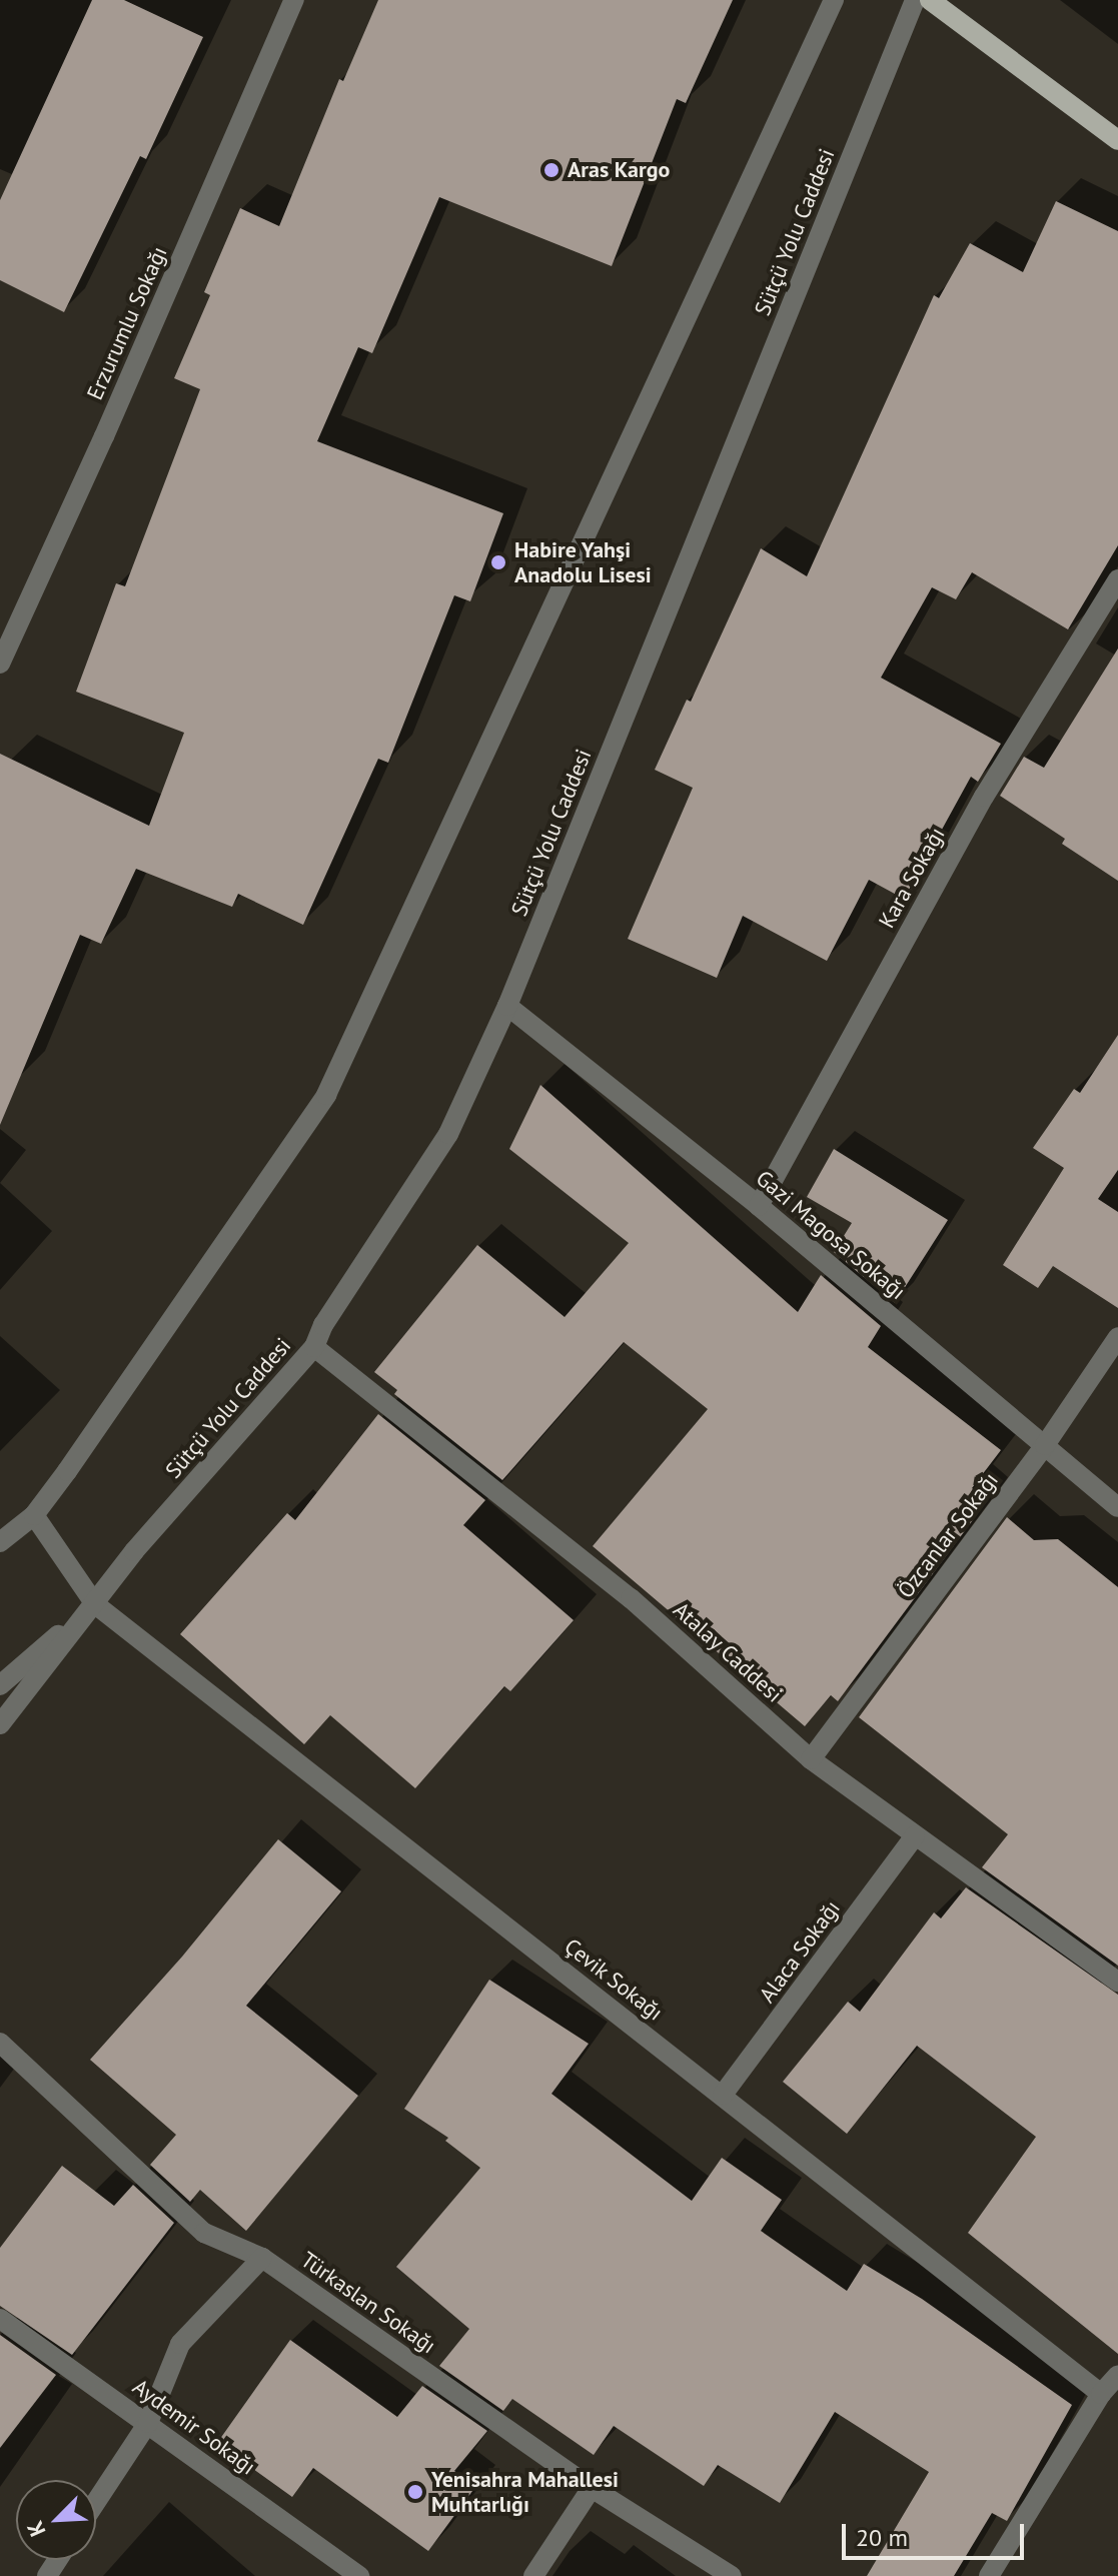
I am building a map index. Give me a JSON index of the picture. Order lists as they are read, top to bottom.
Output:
{
  "streets": {
    "street": [
      "Sütçü Yolu Caddesi",
      "Erzurumlu Sokağı",
      "Kara Sokağı",
      "Gazi Magosa Sokağı",
      "Özcanlar Sokağı",
      "Atalay Caddesi",
      "Alaca Sokağı",
      "Çevik Sokağı",
      "Türkaslan Sokağı",
      "Aydemir Sokağı"
    ]
  },
  "crossings": [
    ["Sütçü Yolu Caddesi", "Gazi Magosa Sokağı"],
    ["Sütçü Yolu Caddesi", "Atalay Caddesi"],
    ["Sütçü Yolu Caddesi", "Çevik Sokağı"],
    ["Kara Sokağı", "Gazi Magosa Sokağı"],
    ["Gazi Magosa Sokağı", "Özcanlar Sokağı"],
    ["Özcanlar Sokağı", "Atalay Caddesi"],
    ["Atalay Caddesi", "Alaca Sokağı"],
    ["Alaca Sokağı", "Çevik Sokağı"]
  ],
  "places": ["Aras Kargo", "Habire Yahşi Anadolu Lisesi", "Yenisahra Mahallesi Muhtarlığı"],
  "scale_bar": "20 m",
  "north": "bottom left"
}
